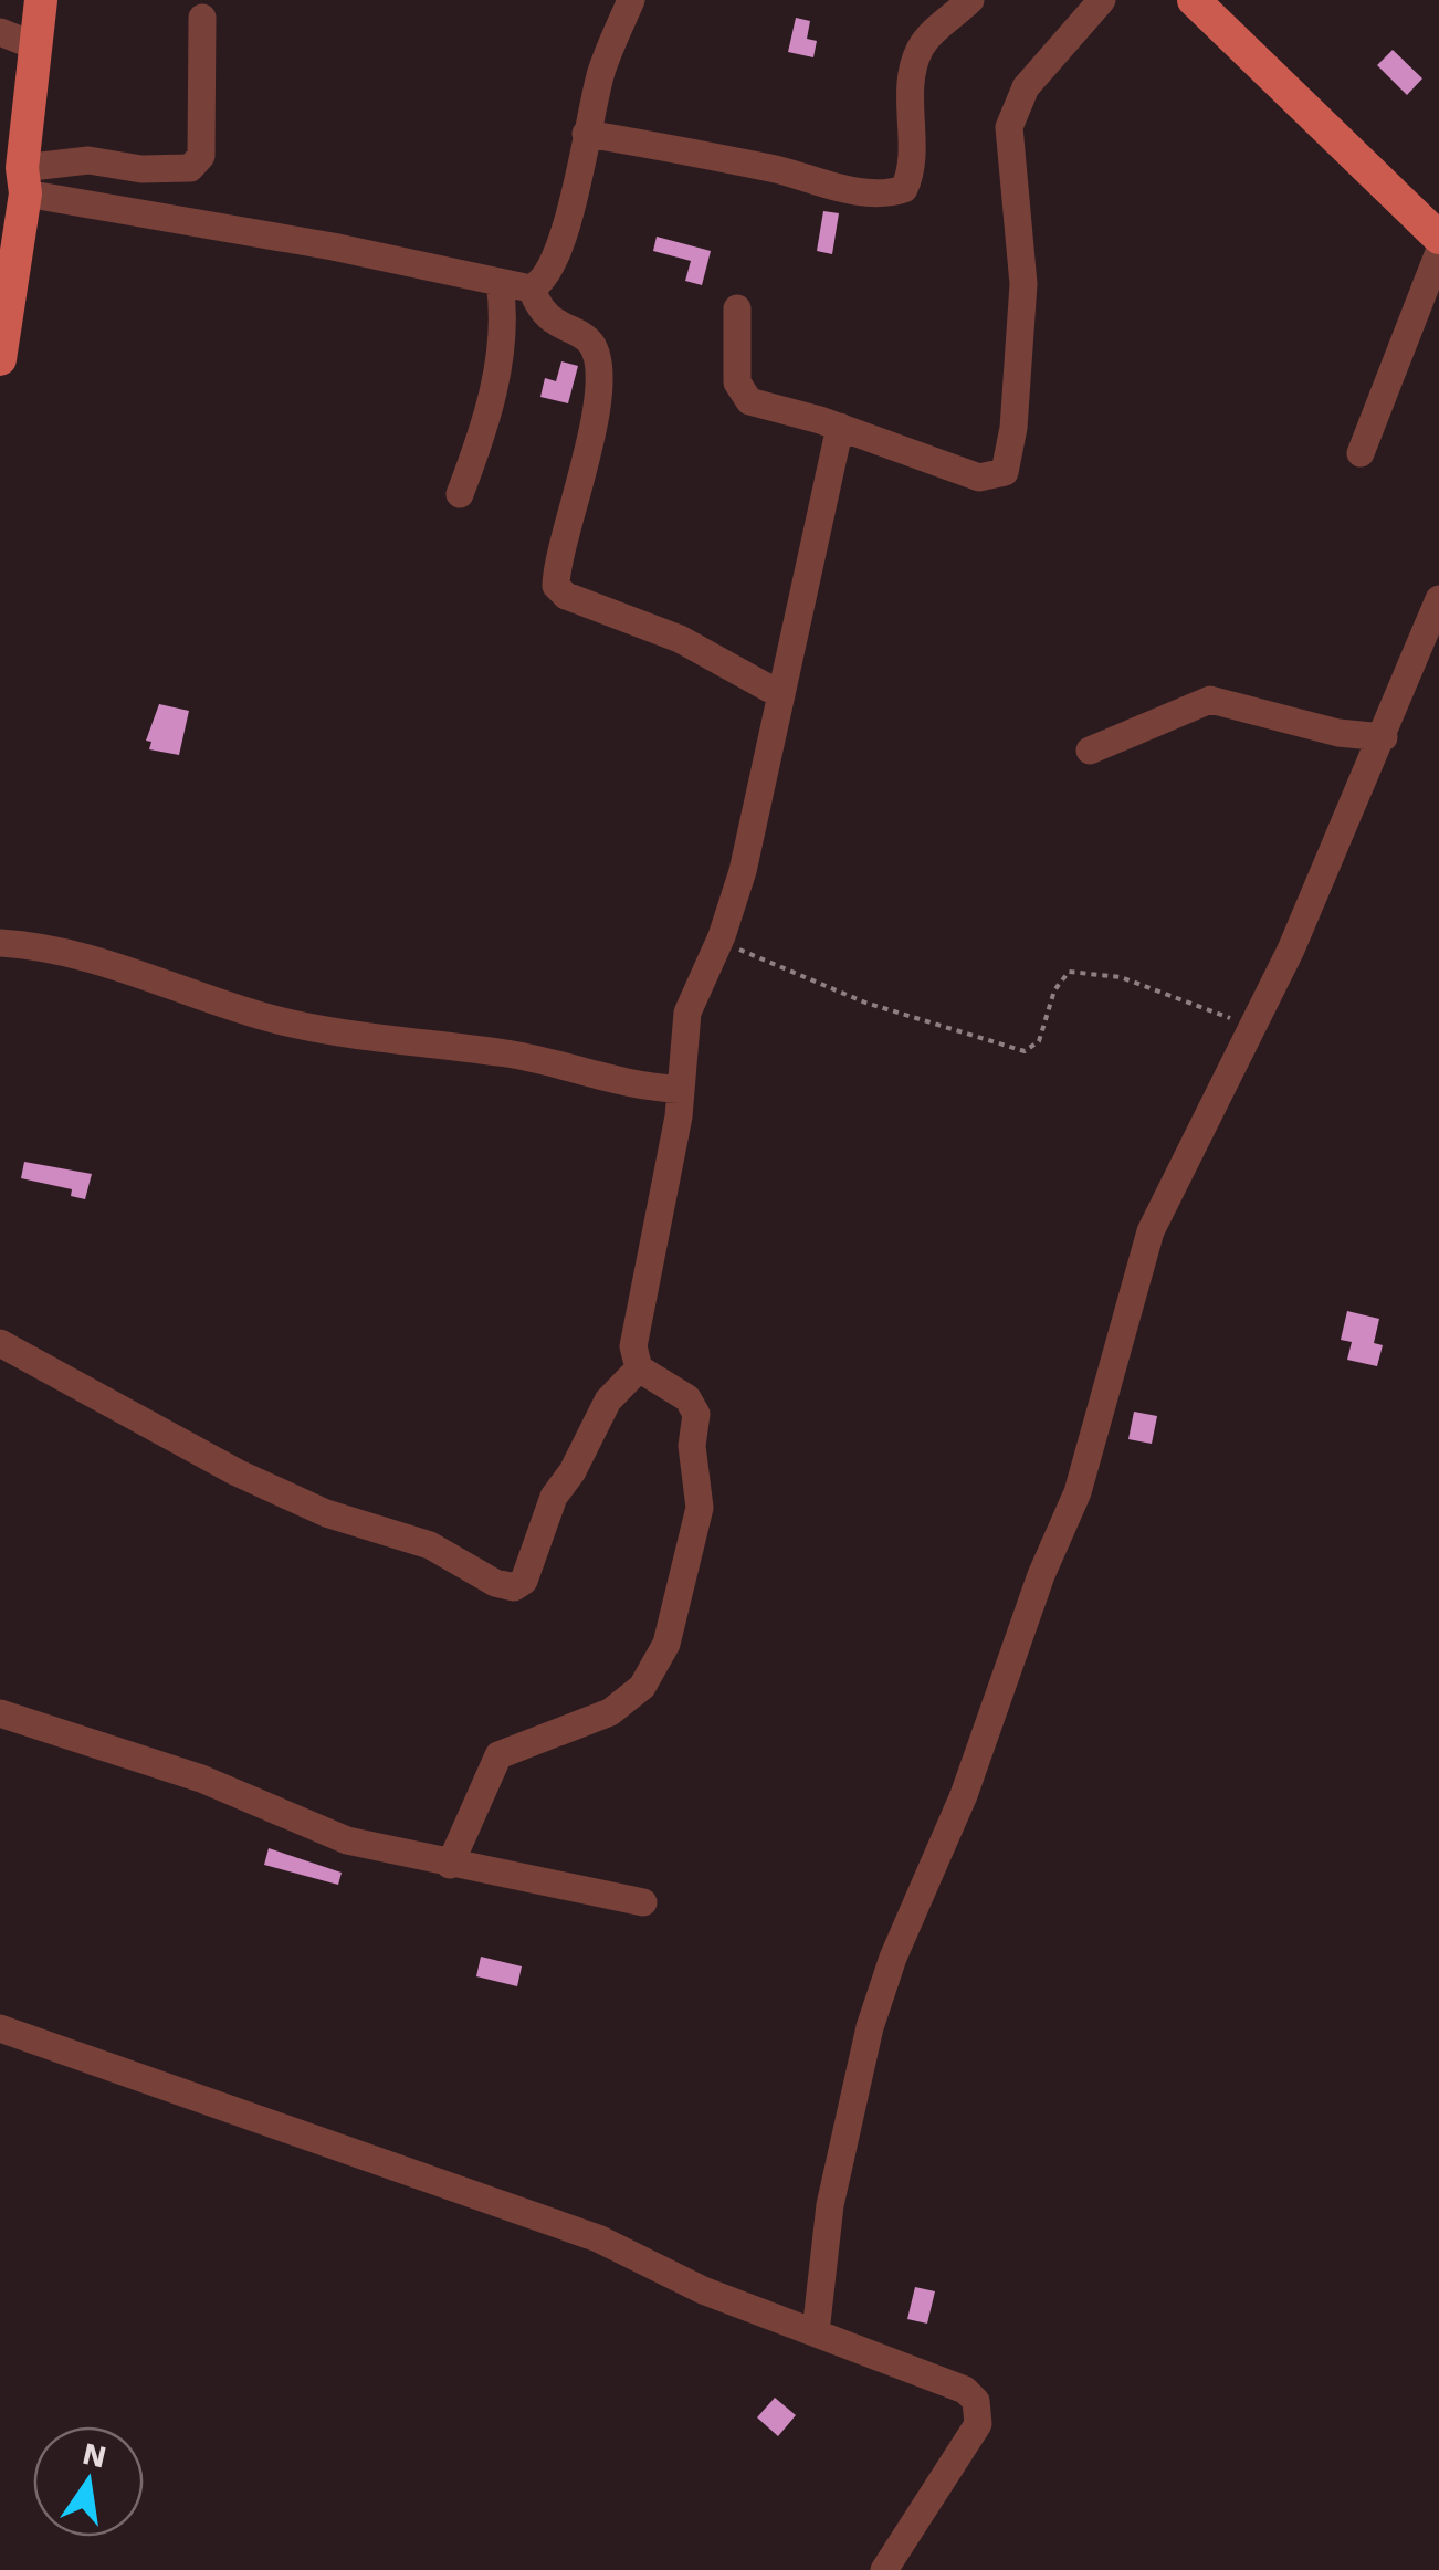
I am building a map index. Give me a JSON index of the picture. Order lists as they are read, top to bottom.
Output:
{
  "north": "top"
}
